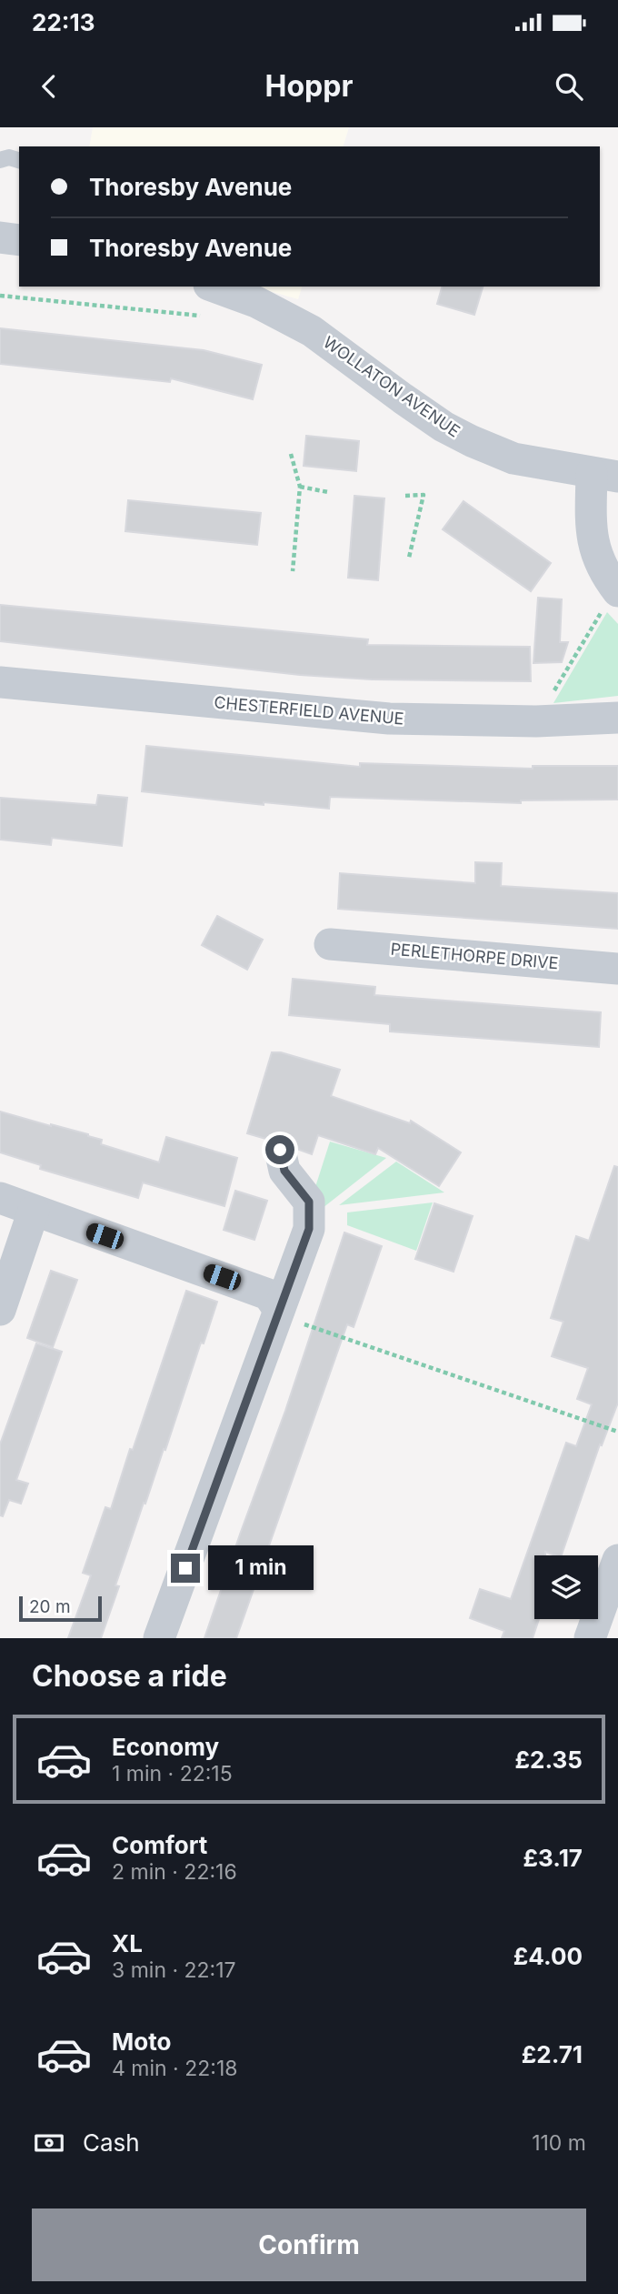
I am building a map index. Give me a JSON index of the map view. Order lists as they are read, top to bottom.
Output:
{
  "streets": {
    "street": ["WOLLATON AVENUE", "CHESTERFIELD AVENUE", "PERLETHORPE DRIVE"]
  },
  "scale_bar": "20 m",
  "page": {
    "status": "22:13",
    "header": "Hoppr",
    "banner": ["Thoresby Avenue", "Thoresby Avenue"],
    "bubble": "1 min",
    "scale": "20 m",
    "heading": "Choose a ride",
    "list": [
      {
        "name": "Economy",
        "note": "1 min · 22:15",
        "value": "£2.35"
      },
      {
        "name": "Comfort",
        "note": "2 min · 22:16",
        "value": "£3.17"
      },
      {
        "name": "XL",
        "note": "3 min · 22:17",
        "value": "£4.00"
      },
      {
        "name": "Moto",
        "note": "4 min · 22:18",
        "value": "£2.71"
      }
    ],
    "pay": ["Cash", "110 m"],
    "buttons": "Confirm"
  }
}
